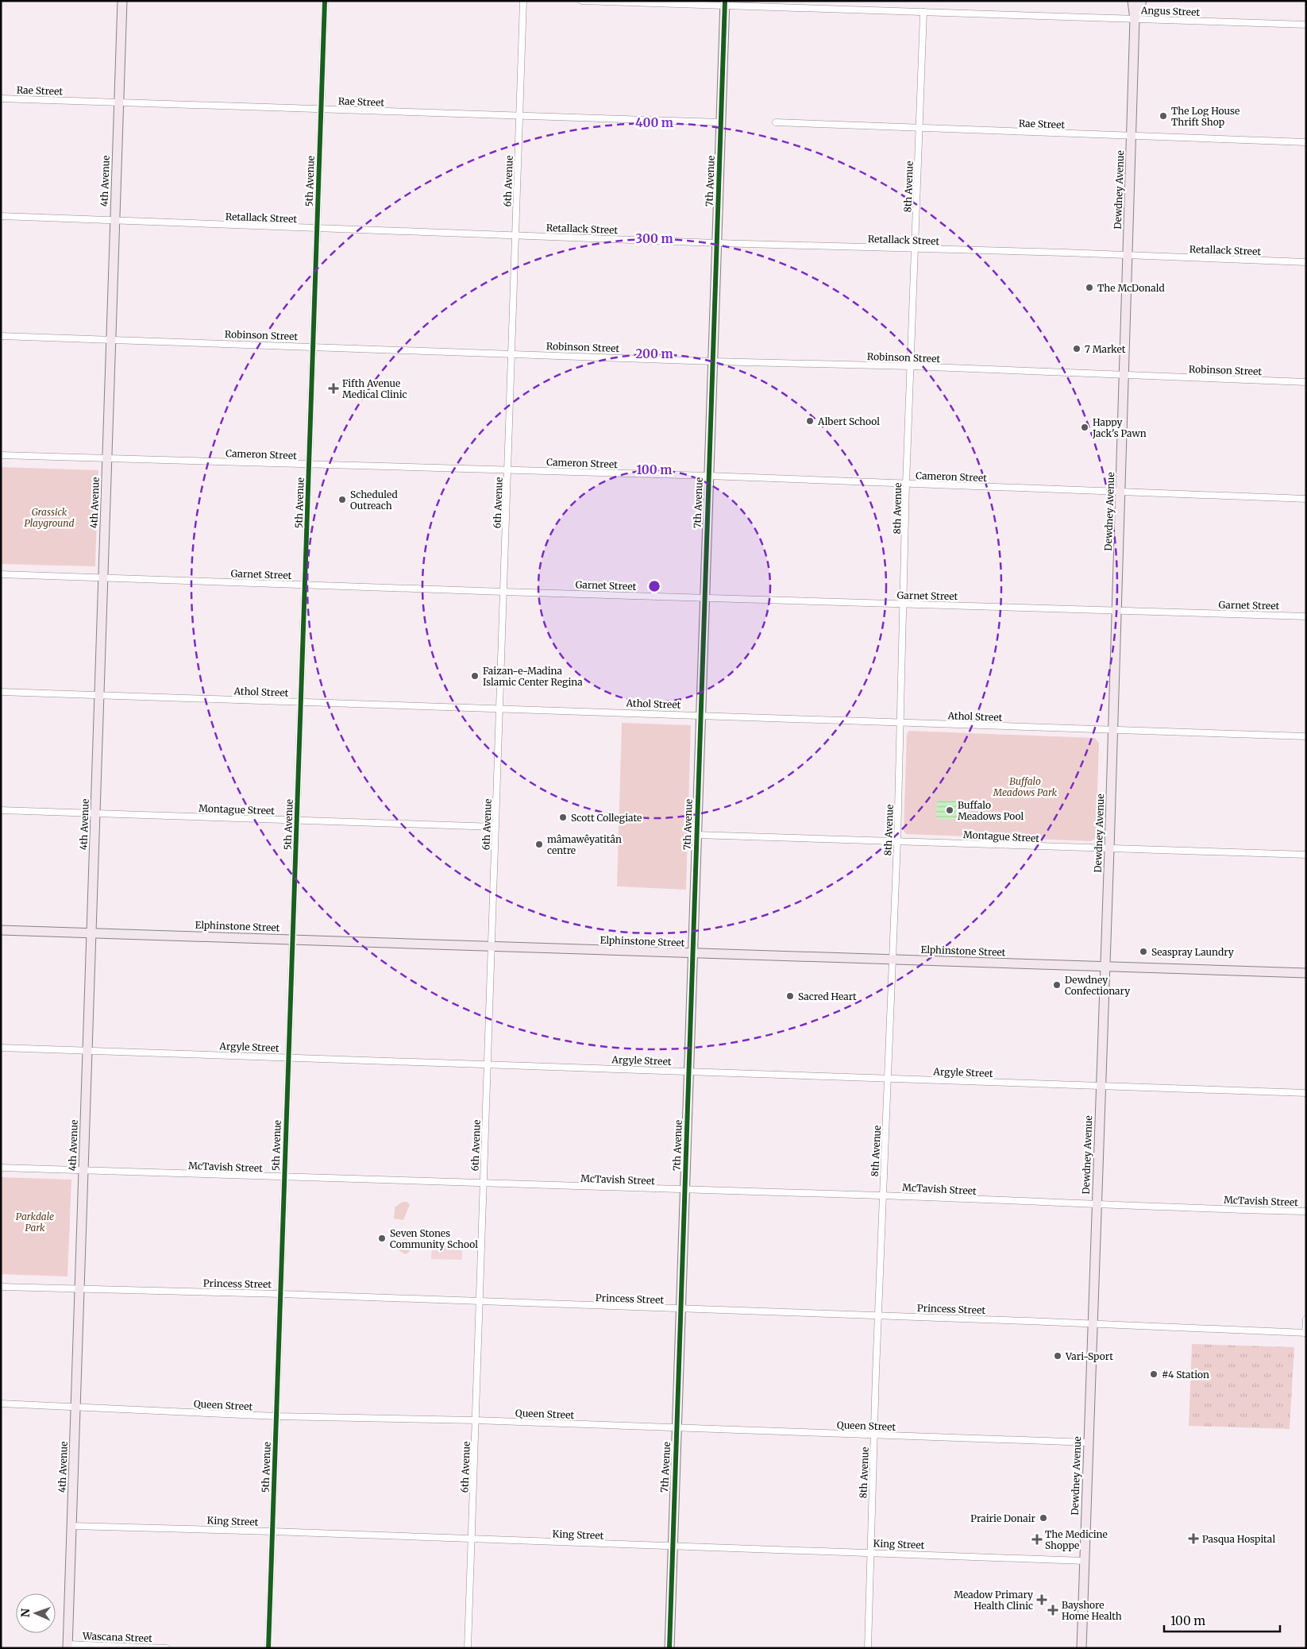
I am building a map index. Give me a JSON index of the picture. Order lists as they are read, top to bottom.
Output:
{
  "streets": {
    "street": [
      "Angus Street",
      "Rae Street",
      "4th Avenue",
      "5th Avenue",
      "6th Avenue",
      "7th Avenue",
      "8th Avenue",
      "Dewdney Avenue",
      "Retallack Street",
      "Robinson Street",
      "Cameron Street",
      "Garnet Street",
      "Athol Street",
      "Montague Street",
      "Elphinstone Street",
      "Argyle Street",
      "McTavish Street",
      "Princess Street",
      "Queen Street",
      "King Street",
      "Wascana Street"
    ]
  },
  "crossings": [
    ["Angus Street", "7th Avenue"],
    ["Angus Street", "8th Avenue"],
    ["Angus Street", "Dewdney Avenue"],
    ["Rae Street", "4th Avenue"],
    ["Rae Street", "5th Avenue"],
    ["Rae Street", "6th Avenue"],
    ["Rae Street", "7th Avenue"],
    ["Rae Street", "8th Avenue"],
    ["Rae Street", "Dewdney Avenue"],
    ["4th Avenue", "Retallack Street"],
    ["4th Avenue", "Robinson Street"],
    ["4th Avenue", "Cameron Street"],
    ["4th Avenue", "Garnet Street"],
    ["4th Avenue", "Athol Street"],
    ["4th Avenue", "Montague Street"],
    ["4th Avenue", "Elphinstone Street"],
    ["4th Avenue", "Argyle Street"],
    ["4th Avenue", "McTavish Street"],
    ["4th Avenue", "Princess Street"],
    ["4th Avenue", "Queen Street"],
    ["4th Avenue", "King Street"],
    ["4th Avenue", "Wascana Street"],
    ["5th Avenue", "Retallack Street"],
    ["5th Avenue", "Robinson Street"],
    ["5th Avenue", "Cameron Street"],
    ["5th Avenue", "Garnet Street"],
    ["5th Avenue", "Athol Street"],
    ["5th Avenue", "Montague Street"],
    ["5th Avenue", "Elphinstone Street"],
    ["5th Avenue", "Argyle Street"],
    ["5th Avenue", "McTavish Street"],
    ["5th Avenue", "Princess Street"],
    ["5th Avenue", "Queen Street"],
    ["5th Avenue", "King Street"],
    ["6th Avenue", "Retallack Street"],
    ["6th Avenue", "Robinson Street"],
    ["6th Avenue", "Cameron Street"],
    ["6th Avenue", "Garnet Street"],
    ["6th Avenue", "Athol Street"],
    ["6th Avenue", "Montague Street"],
    ["6th Avenue", "Elphinstone Street"],
    ["6th Avenue", "Argyle Street"],
    ["6th Avenue", "McTavish Street"],
    ["6th Avenue", "Princess Street"],
    ["6th Avenue", "Queen Street"],
    ["6th Avenue", "King Street"],
    ["7th Avenue", "Retallack Street"],
    ["7th Avenue", "Robinson Street"],
    ["7th Avenue", "Cameron Street"],
    ["7th Avenue", "Garnet Street"],
    ["7th Avenue", "Athol Street"],
    ["7th Avenue", "Montague Street"],
    ["7th Avenue", "Elphinstone Street"],
    ["7th Avenue", "Argyle Street"],
    ["7th Avenue", "McTavish Street"],
    ["7th Avenue", "Princess Street"],
    ["7th Avenue", "Queen Street"],
    ["7th Avenue", "King Street"],
    ["8th Avenue", "Retallack Street"],
    ["8th Avenue", "Robinson Street"],
    ["8th Avenue", "Cameron Street"],
    ["8th Avenue", "Garnet Street"],
    ["8th Avenue", "Athol Street"],
    ["8th Avenue", "Montague Street"],
    ["8th Avenue", "Elphinstone Street"],
    ["8th Avenue", "Argyle Street"],
    ["8th Avenue", "McTavish Street"],
    ["8th Avenue", "Princess Street"],
    ["8th Avenue", "Queen Street"],
    ["8th Avenue", "King Street"],
    ["Dewdney Avenue", "Retallack Street"],
    ["Dewdney Avenue", "Robinson Street"],
    ["Dewdney Avenue", "Cameron Street"],
    ["Dewdney Avenue", "Garnet Street"],
    ["Dewdney Avenue", "Athol Street"],
    ["Dewdney Avenue", "Montague Street"],
    ["Dewdney Avenue", "Elphinstone Street"],
    ["Dewdney Avenue", "Argyle Street"],
    ["Dewdney Avenue", "McTavish Street"],
    ["Dewdney Avenue", "Princess Street"],
    ["Dewdney Avenue", "Queen Street"],
    ["Dewdney Avenue", "King Street"]
  ],
  "parks": ["Grassick Playground", "Buffalo Meadows Park", "Parkdale Park"],
  "places": {
    "other": [
      "The Log House Thrift Shop",
      "The McDonald",
      "7 Market",
      "Albert School",
      "Happy Jack's Pawn",
      "Scheduled Outreach",
      "Faizan-e-Madina Islamic Center Regina",
      "Buffalo Meadows Pool",
      "Scott Collegiate",
      "mâmawêyatitân centre",
      "Seaspray Laundry",
      "Dewdney Confectionary",
      "Sacred Heart",
      "Seven Stones Community School",
      "Vari-Sport",
      "#4 Station",
      "Prairie Donair"
    ],
    "health": [
      "Fifth Avenue Medical Clinic",
      "Pasqua Hospital",
      "The Medicine Shoppe",
      "Meadow Primary Health Clinic",
      "Bayshore Home Health"
    ]
  },
  "scale_bar": "100 m",
  "north": "left",
  "rings": [
    "400 m",
    "300 m",
    "200 m",
    "100 m"
  ]
}
